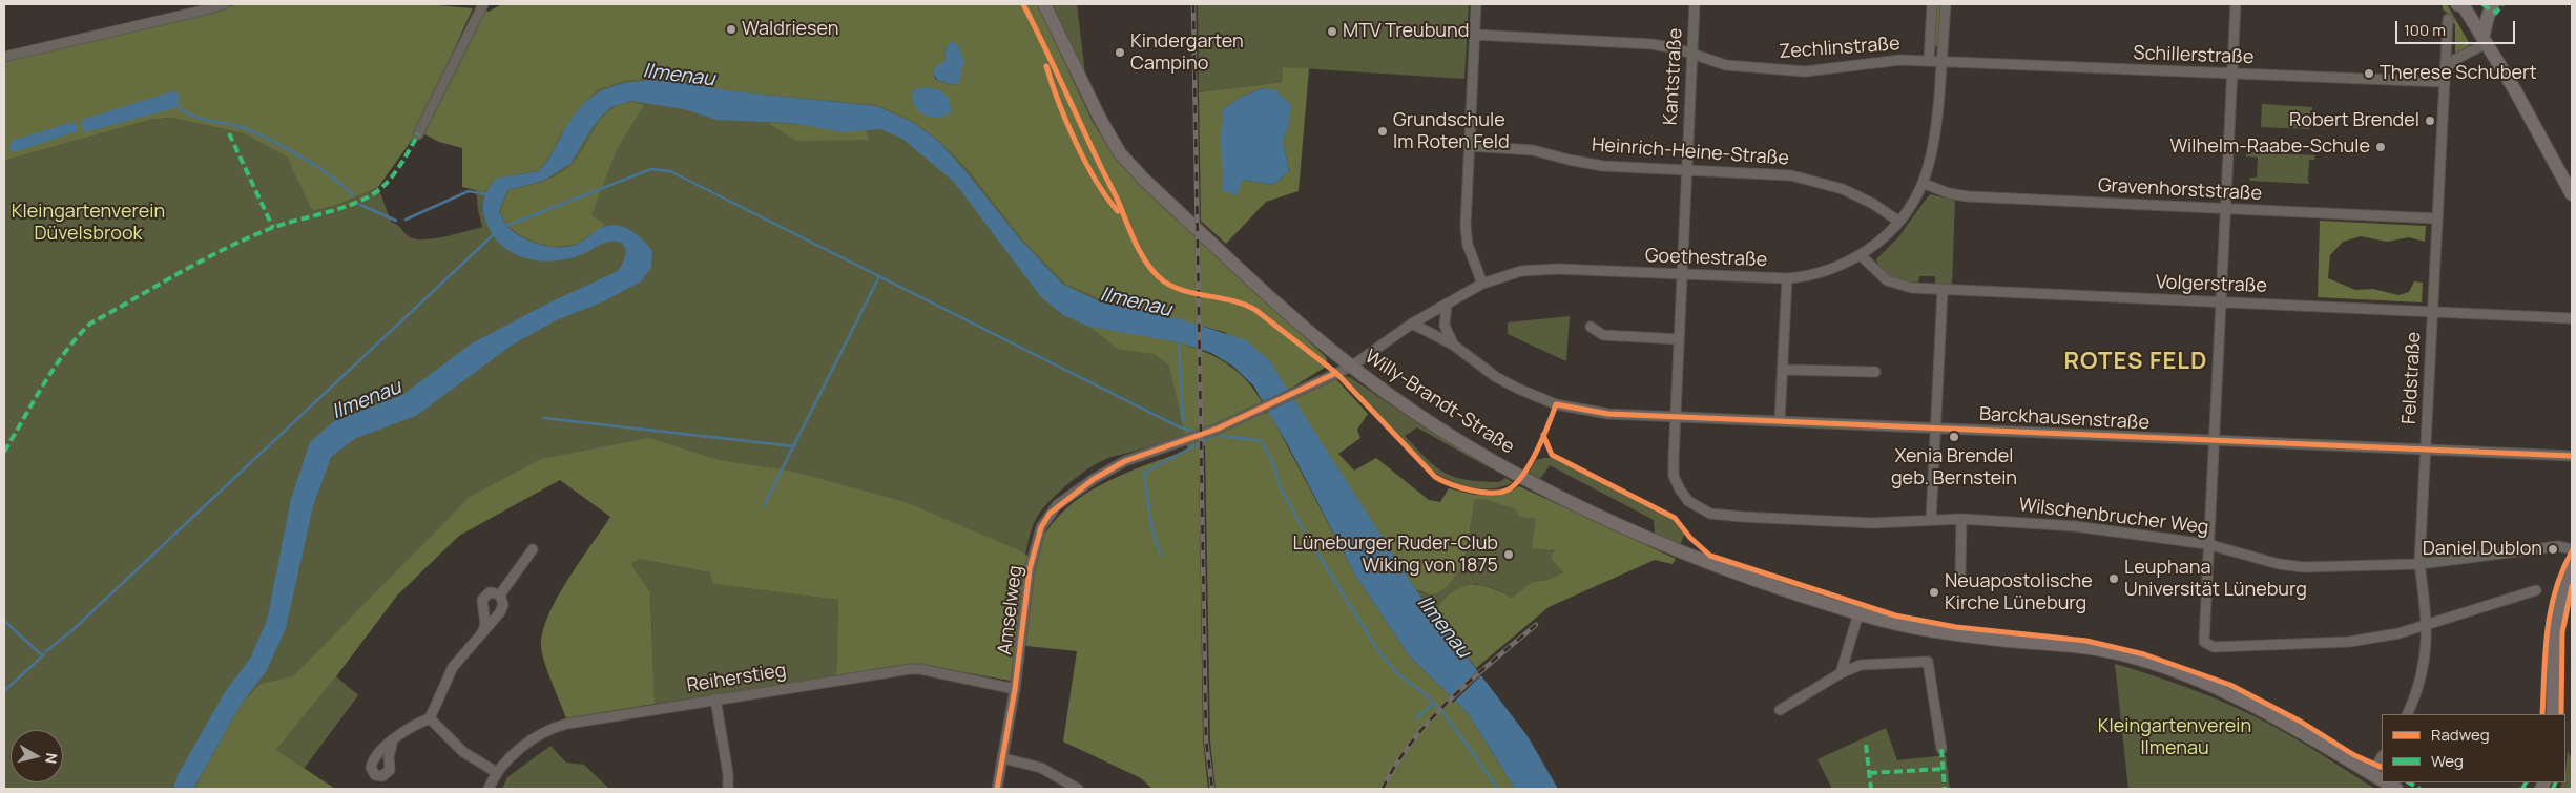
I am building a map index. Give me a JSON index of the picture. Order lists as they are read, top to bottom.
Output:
{
  "streets": {
    "main road": ["Willy-Brandt-Straße"],
    "street": [
      "Zechlinstraße",
      "Schillerstraße",
      "Kantstraße",
      "Heinrich-Heine-Straße",
      "Gravenhorststraße",
      "Goethestraße",
      "Volgerstraße",
      "Feldstraße",
      "Barckhausenstraße",
      "Wilschenbrucher Weg",
      "Amselweg",
      "Reiherstieg"
    ]
  },
  "crossings": [
    ["Zechlinstraße", "Kantstraße"],
    ["Schillerstraße", "Goethestraße"],
    ["Schillerstraße", "Feldstraße"],
    ["Kantstraße", "Heinrich-Heine-Straße"],
    ["Kantstraße", "Goethestraße"],
    ["Kantstraße", "Barckhausenstraße"],
    ["Kantstraße", "Wilschenbrucher Weg"],
    ["Heinrich-Heine-Straße", "Goethestraße"],
    ["Gravenhorststraße", "Goethestraße"],
    ["Gravenhorststraße", "Feldstraße"],
    ["Goethestraße", "Volgerstraße"],
    ["Goethestraße", "Willy-Brandt-Straße"],
    ["Goethestraße", "Barckhausenstraße"],
    ["Goethestraße", "Amselweg"],
    ["Volgerstraße", "Feldstraße"],
    ["Feldstraße", "Barckhausenstraße"],
    ["Feldstraße", "Wilschenbrucher Weg"],
    ["Willy-Brandt-Straße", "Amselweg"],
    ["Barckhausenstraße", "Wilschenbrucher Weg"],
    ["Amselweg", "Reiherstieg"]
  ],
  "districts": ["ROTES FELD"],
  "water": ["Ilmenau"],
  "parks": ["Kleingartenverein Düvelsbrook", "Kleingartenverein Ilmenau"],
  "places": [
    "Waldriesen",
    "MTV Treubund",
    "Kindergarten Campino",
    "Therese Schubert",
    "Robert Brendel",
    "Grundschule Im Roten Feld",
    "Wilhelm-Raabe-Schule",
    "Xenia Brendel geb. Bernstein",
    "Daniel Dublon",
    "Lüneburger Ruder-Club Wiking von 1875",
    "Leuphana Universität Lüneburg",
    "Neuapostolische Kirche Lüneburg"
  ],
  "legend": ["Radweg", "Weg"],
  "scale_bar": "100 m",
  "north": "right"
}
